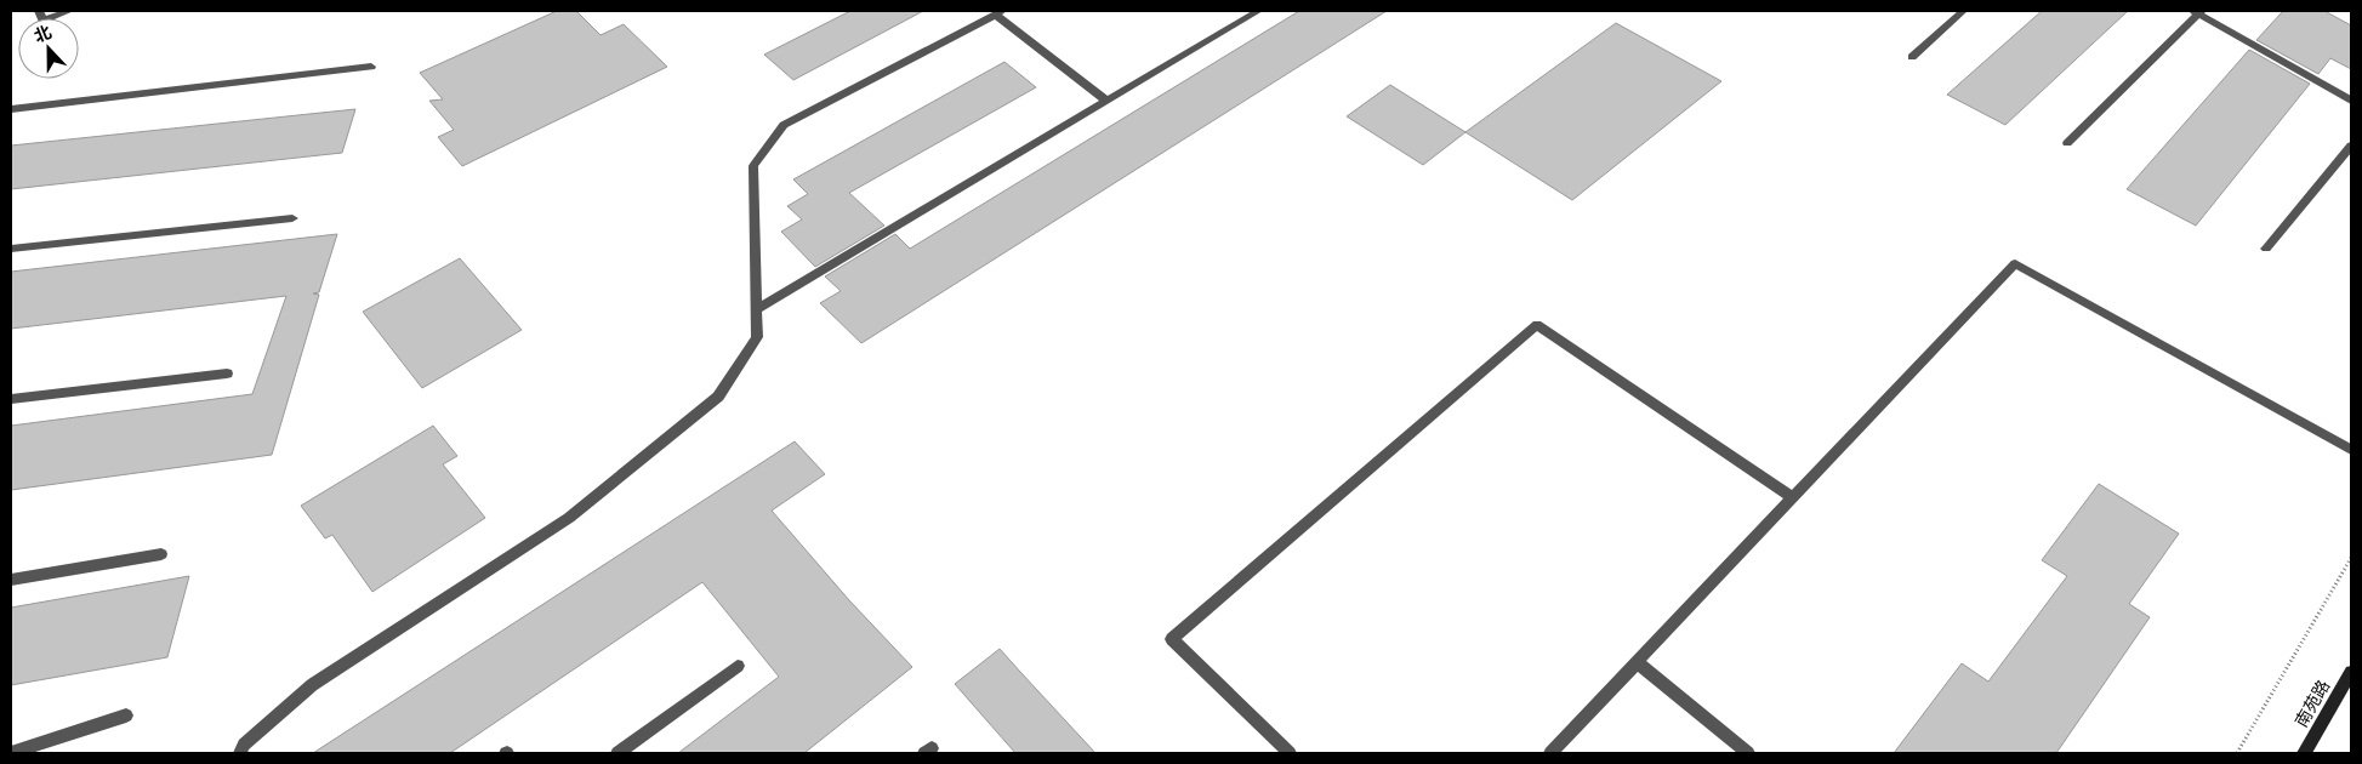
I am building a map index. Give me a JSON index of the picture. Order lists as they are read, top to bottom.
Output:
{
  "streets": {
    "street": ["南苑路"]
  },
  "north": "top"
}
